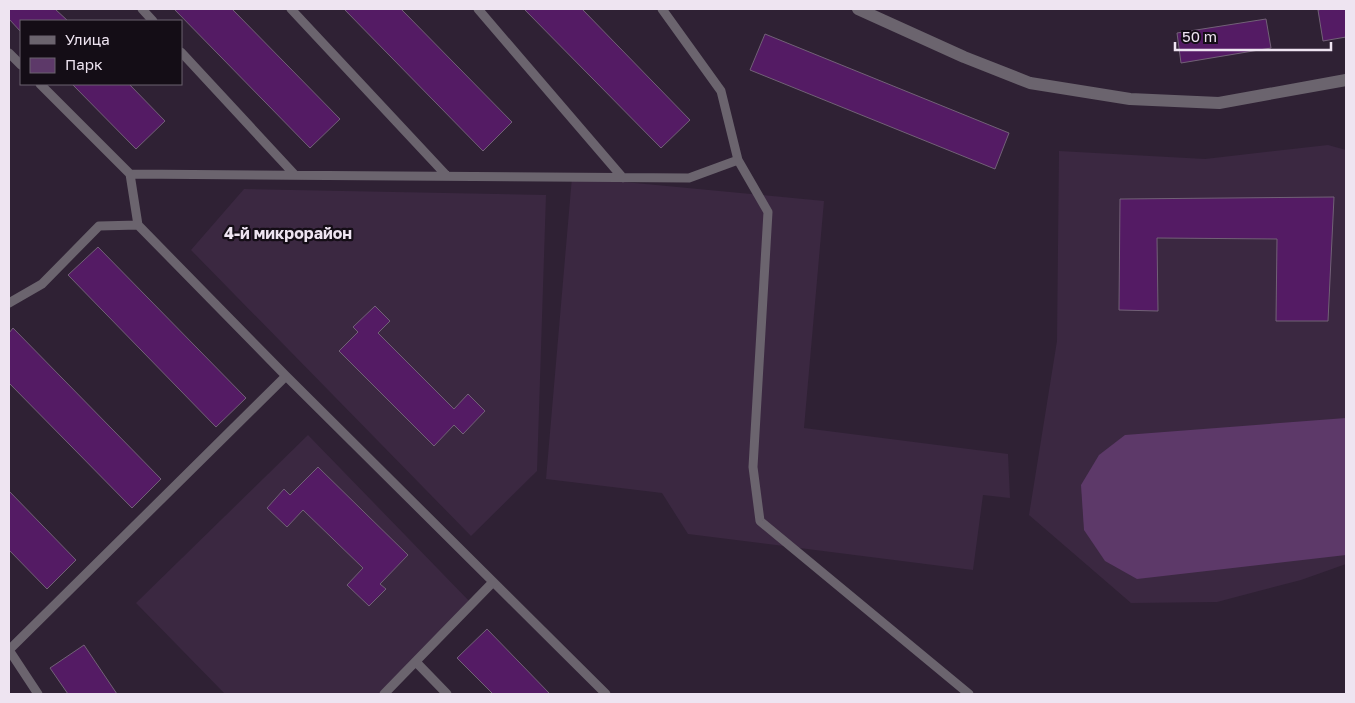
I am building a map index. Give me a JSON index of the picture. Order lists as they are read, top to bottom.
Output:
{
  "districts": ["4-й микрорайон"],
  "legend": ["Улица", "Парк"],
  "scale_bar": "50 m"
}
